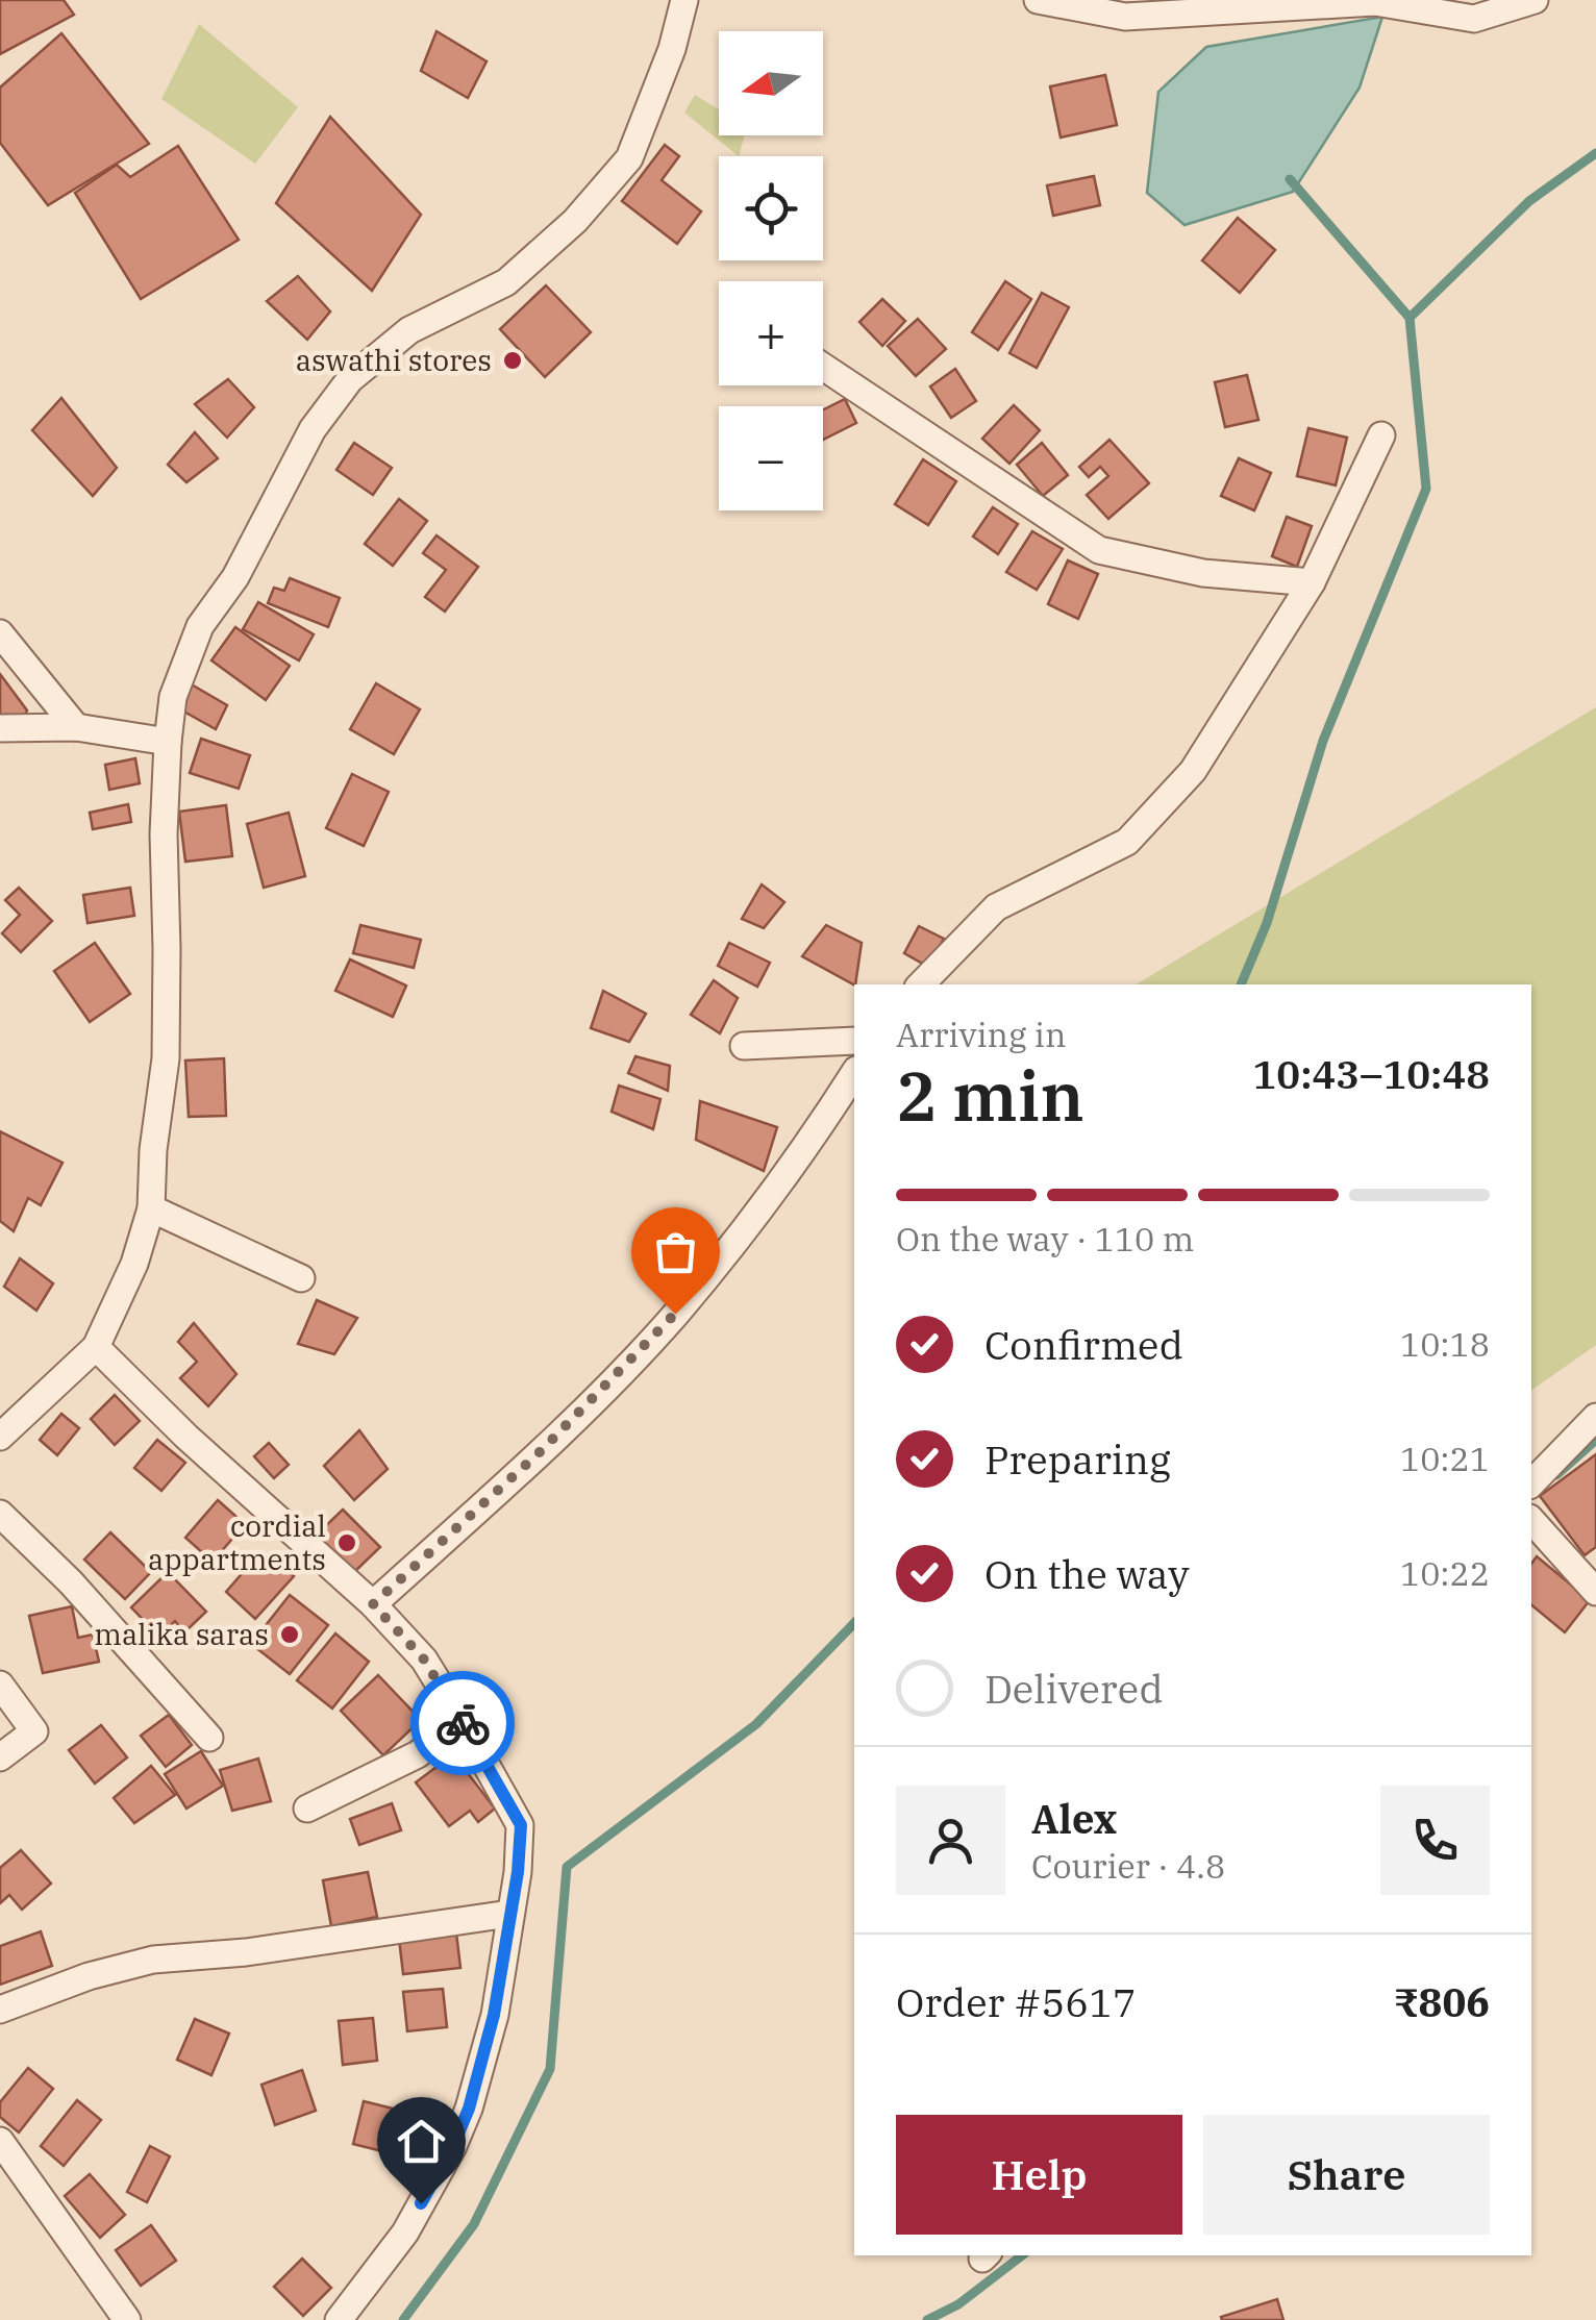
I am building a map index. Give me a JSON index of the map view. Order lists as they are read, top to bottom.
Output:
{
  "places": ["aswathi stores", "cordial appartments", "malika saras"],
  "north": "left",
  "page": {
    "map_buttons": ["+", "−"],
    "heading": ["2 min", "Arriving in", "10:43–10:48"],
    "panel": [
      "Alex",
      "Courier · 4.8",
      "Order #5617",
      "₹806"
    ],
    "bar": "On the way · 110 m",
    "list": [
      ["Confirmed", "10:18"],
      ["Preparing", "10:21"],
      ["On the way", "10:22"],
      "Delivered"
    ],
    "buttons": ["Help", "Share"]
  }
}
